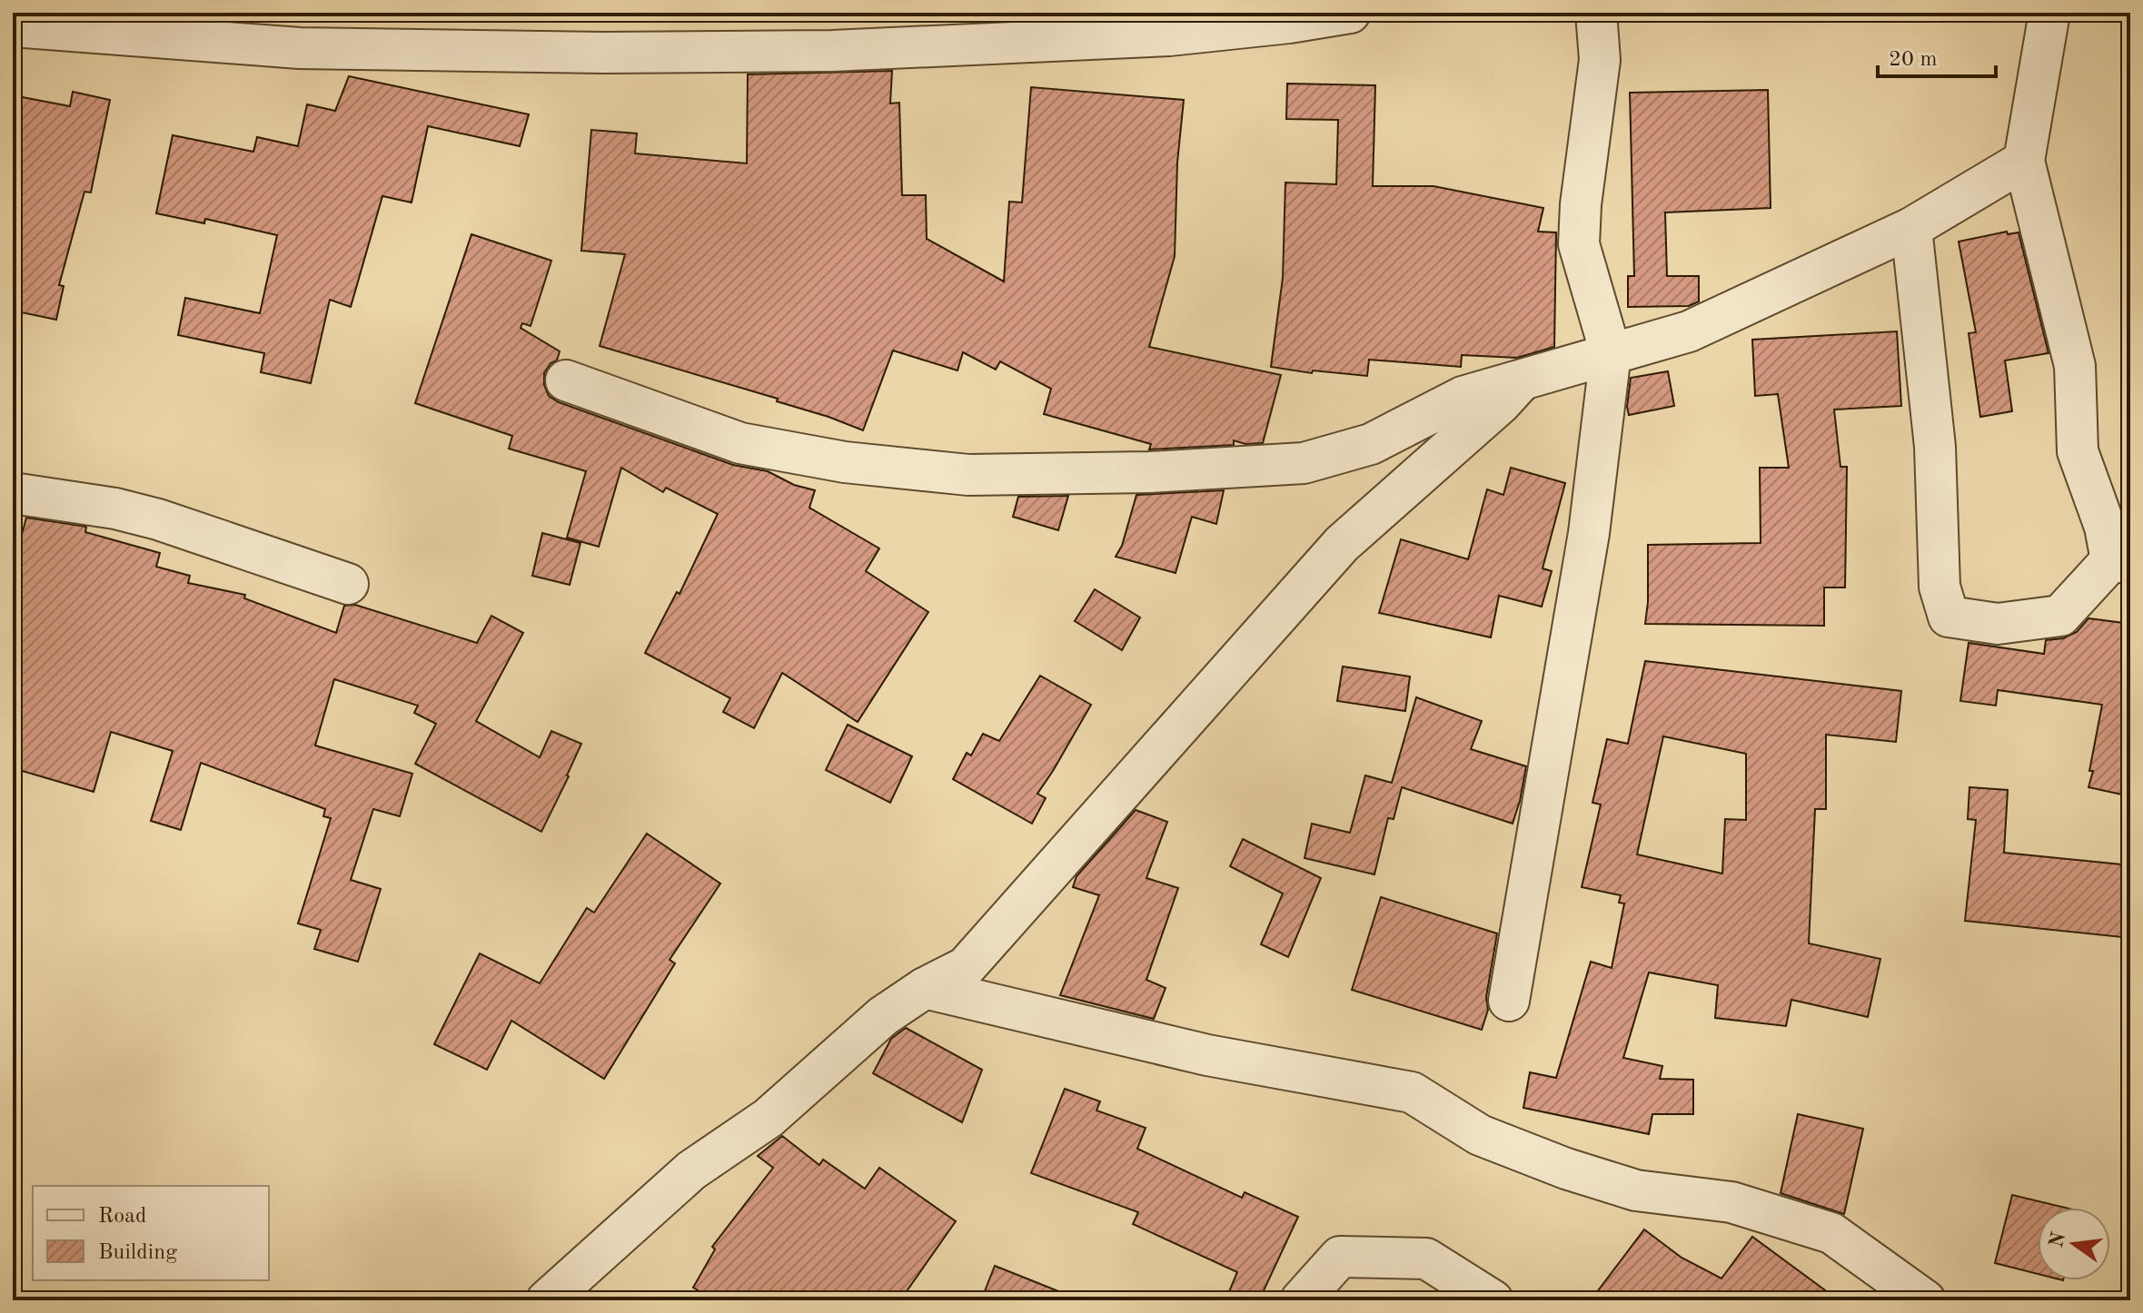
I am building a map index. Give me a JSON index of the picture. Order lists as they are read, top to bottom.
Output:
{
  "legend": ["Road", "Building"],
  "scale_bar": "20 m",
  "north": "left"
}
